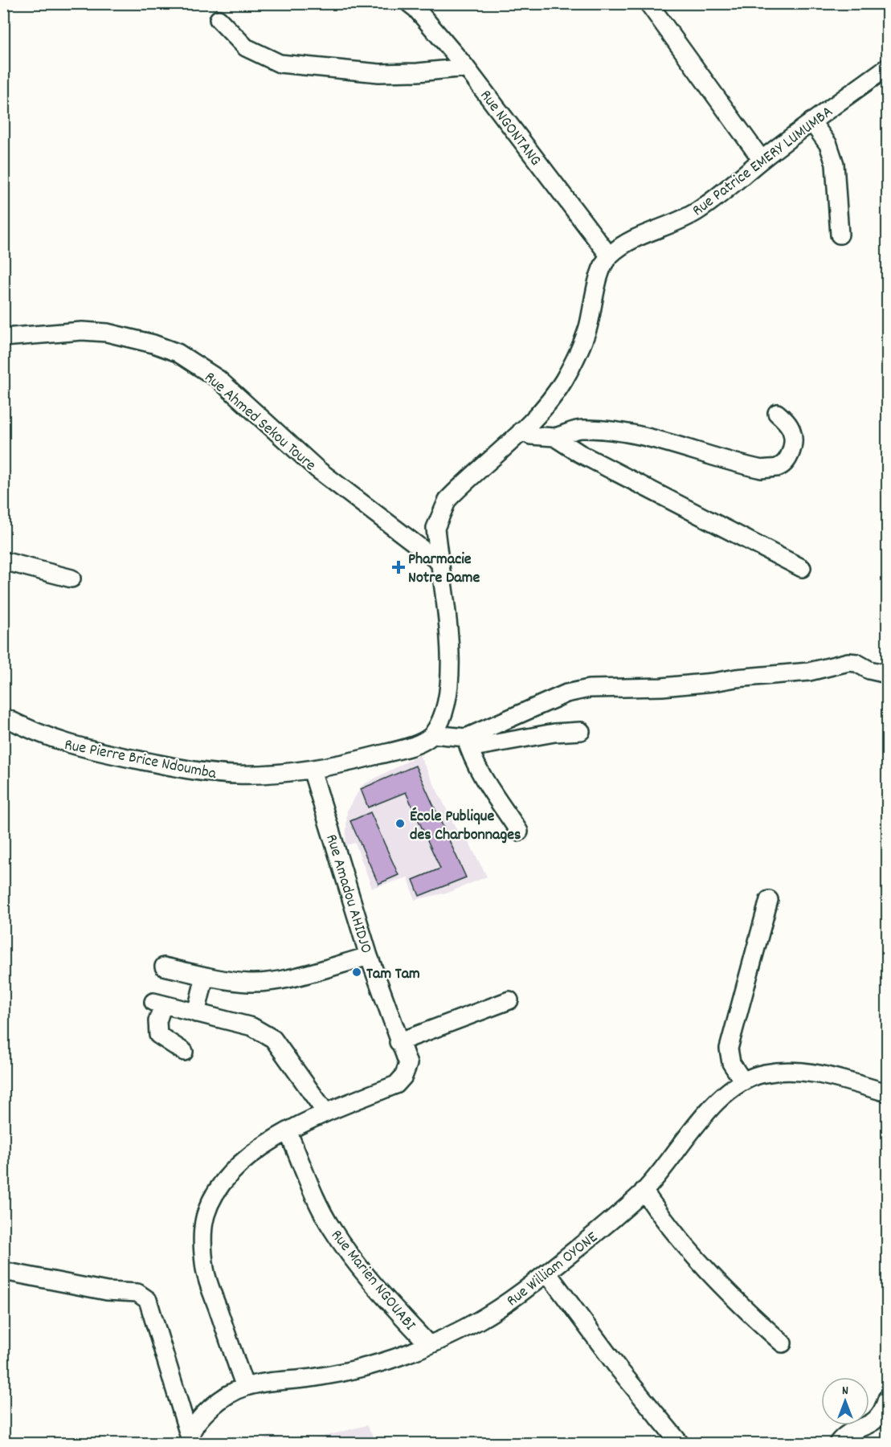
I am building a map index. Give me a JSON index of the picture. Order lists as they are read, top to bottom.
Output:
{
  "streets": {
    "street": [
      "Rue NGONTANG",
      "Rue Patrice EMERY LUMUMBA",
      "Rue Ahmed Sekou Toure",
      "Rue Pierre Brice Ndoumba",
      "Rue Amadou AHIDJO",
      "Rue William OYONE",
      "Rue Marien NGOUABI"
    ]
  },
  "crossings": [
    ["Rue NGONTANG", "Rue Patrice EMERY LUMUMBA"],
    ["Rue Pierre Brice Ndoumba", "Rue Amadou AHIDJO"],
    ["Rue Amadou AHIDJO", "Rue William OYONE"],
    ["Rue Amadou AHIDJO", "Rue Marien NGOUABI"],
    ["Rue William OYONE", "Rue Marien NGOUABI"]
  ],
  "places": {
    "health": ["Pharmacie Notre Dame"],
    "other": ["École Publique des Charbonnages", "Tam Tam"]
  },
  "north": "top"
}
